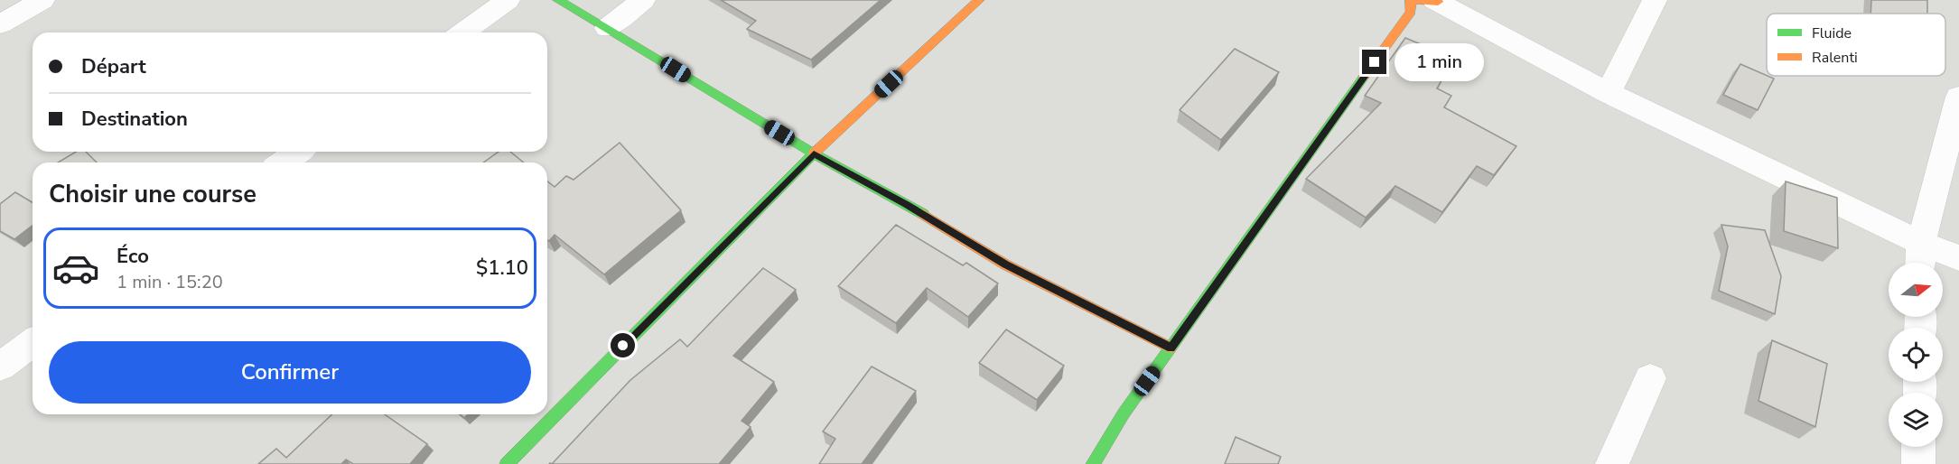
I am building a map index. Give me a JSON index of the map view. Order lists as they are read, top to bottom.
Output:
{
  "legend": ["Fluide", "Ralenti"],
  "north": "right",
  "page": {
    "banner": ["Départ", "Destination"],
    "bubble": "1 min",
    "heading": "Choisir une course",
    "list": [
      {
        "name": "Éco",
        "note": "1 min · 15:20",
        "value": "$1.10"
      }
    ],
    "buttons": "Confirmer"
  }
}
